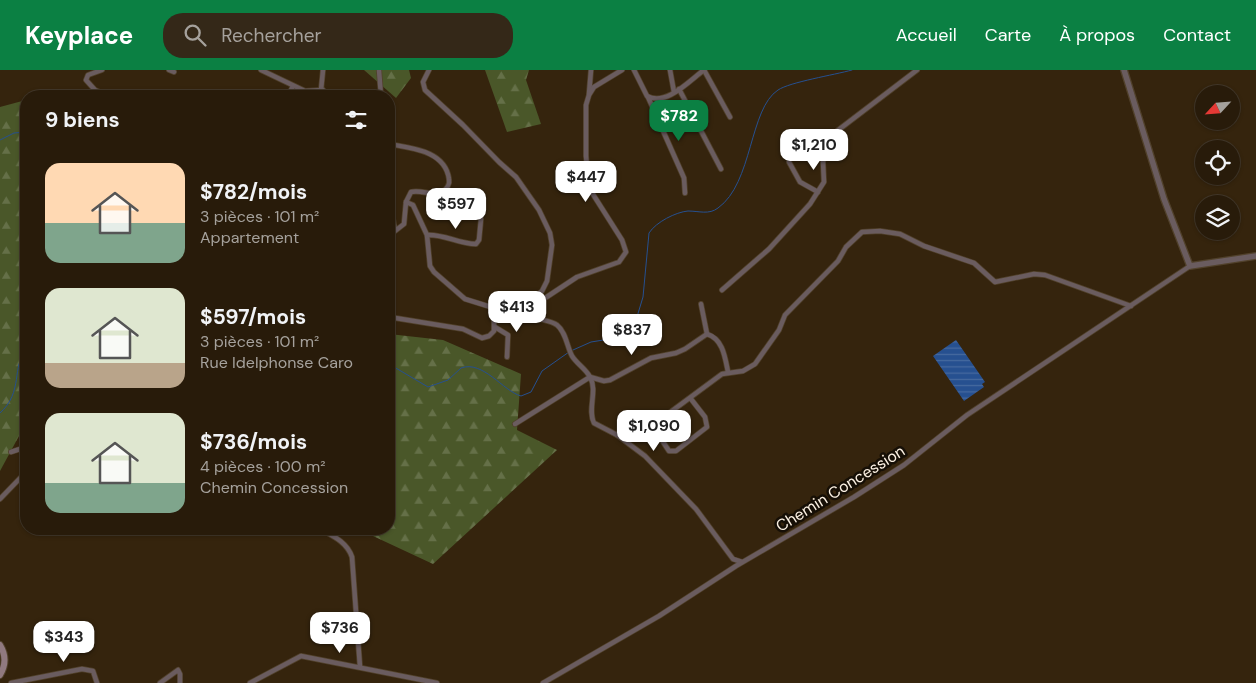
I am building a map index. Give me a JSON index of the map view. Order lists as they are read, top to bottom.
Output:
{
  "streets": {
    "street": ["Chemin Concession"]
  },
  "north": "bottom left",
  "page": {
    "header": "Keyplace",
    "search": "Rechercher",
    "nav": [
      "Accueil",
      "Carte",
      "À propos",
      "Contact"
    ],
    "heading": "9 biens",
    "price": [
      "$782",
      "$1,210",
      "$447",
      "$597",
      "$413",
      "$837",
      "$1,090",
      "$736",
      "$343"
    ],
    "list": [
      {
        "name": "$782/mois",
        "note": "3 pièces · 101 m² · Appartement"
      },
      {
        "name": "$597/mois",
        "note": "3 pièces · 101 m² · Rue Idelphonse Caro"
      },
      {
        "name": "$736/mois",
        "note": "4 pièces · 100 m² · Chemin Concession"
      }
    ]
  }
}
